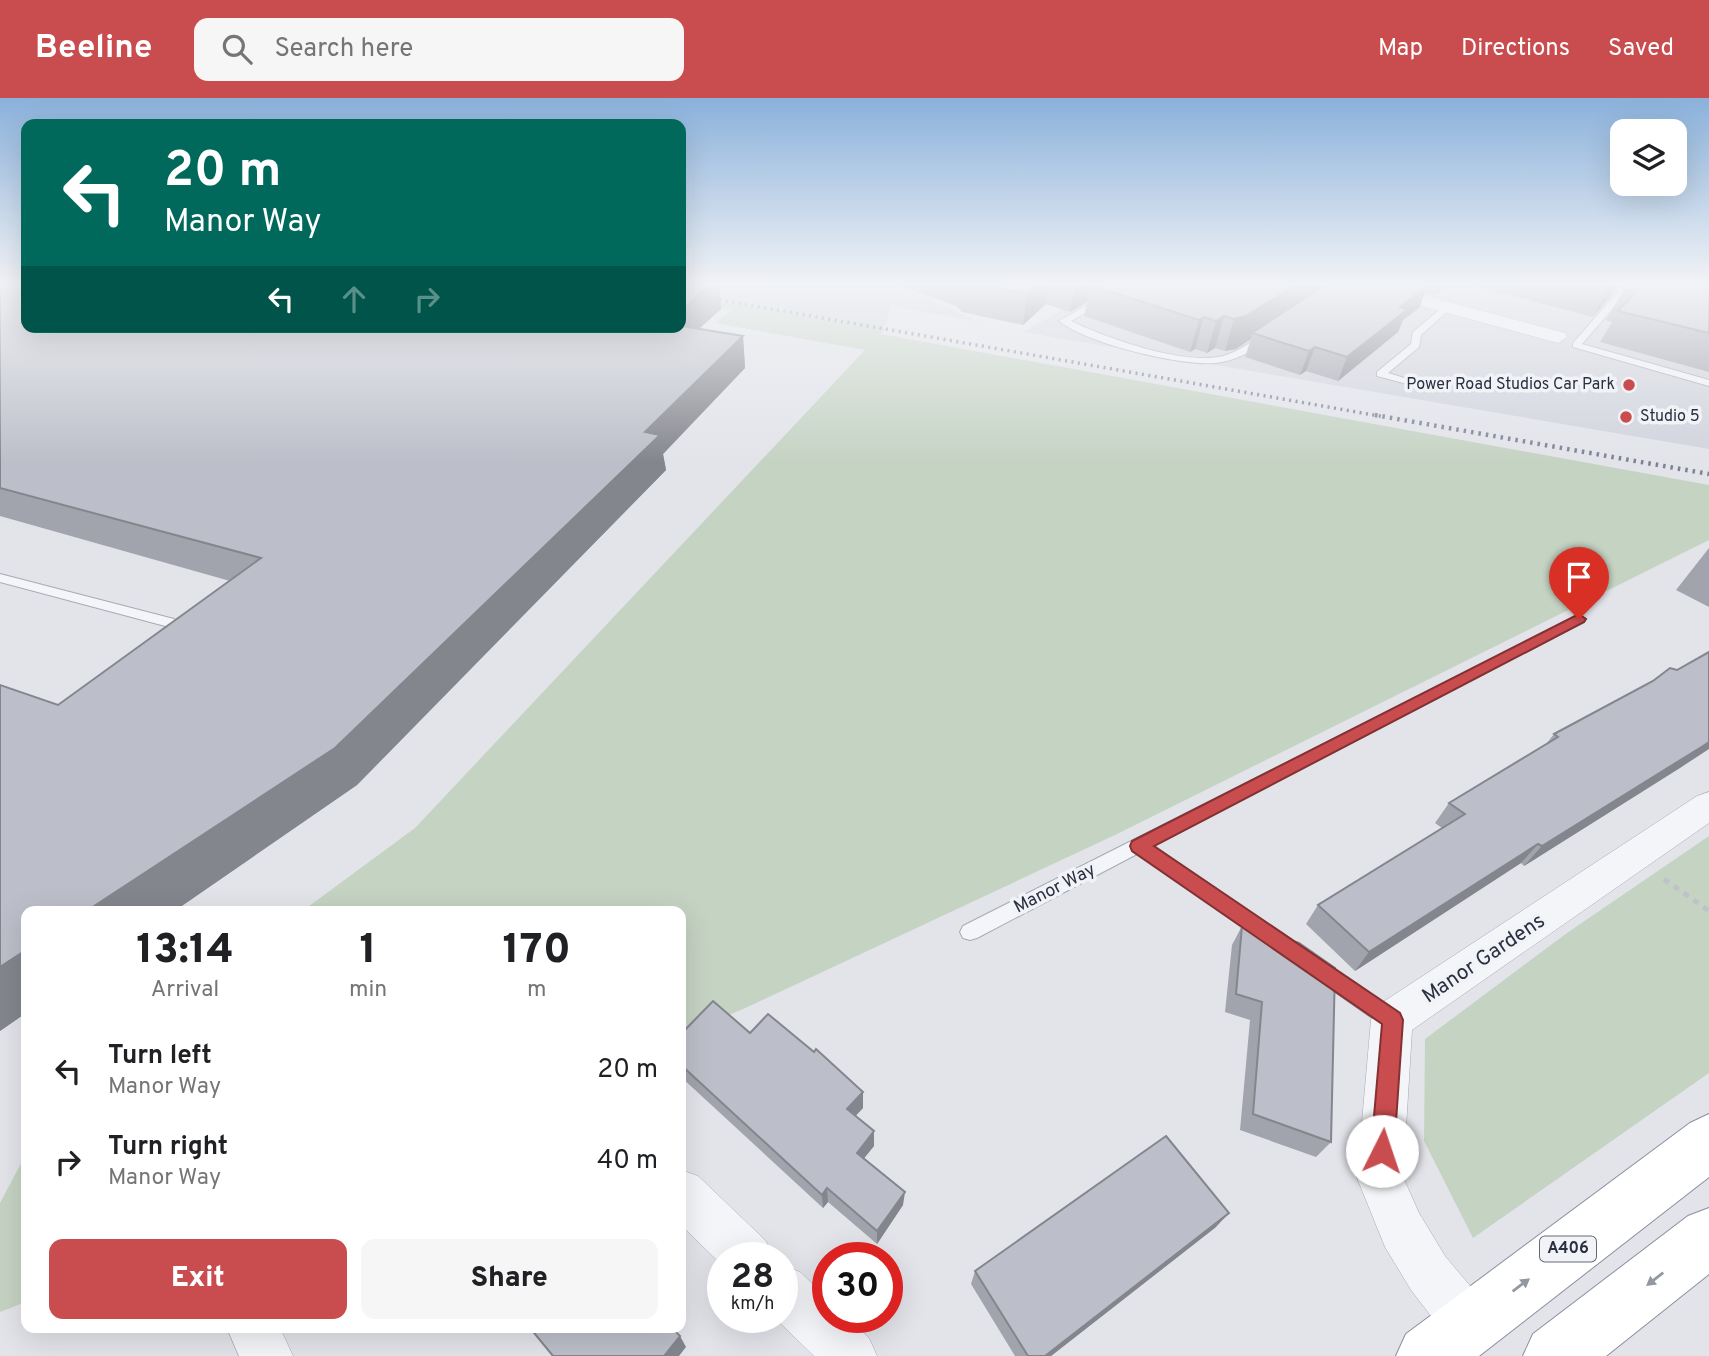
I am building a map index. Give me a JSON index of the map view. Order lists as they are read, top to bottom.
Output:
{
  "streets": {
    "highway": ["A406"],
    "street": ["Manor Gardens"],
    "lane": ["Manor Way"]
  },
  "places": ["Power Road Studios Car Park", "Studio 5"],
  "page": {
    "header": "Beeline",
    "search": "Search here",
    "nav": ["Map", "Directions", "Saved"],
    "turn": ["20 m", "Manor Way"],
    "eta": [
      "13:14",
      "Arrival",
      "1",
      "min",
      "170",
      "m"
    ],
    "list": [
      {
        "name": "Turn left",
        "note": "Manor Way",
        "value": "20 m"
      },
      {
        "name": "Turn right",
        "note": "Manor Way",
        "value": "40 m"
      }
    ],
    "buttons": ["Exit", "Share"],
    "speed": "28 km/h",
    "limit": "30"
  }
}
